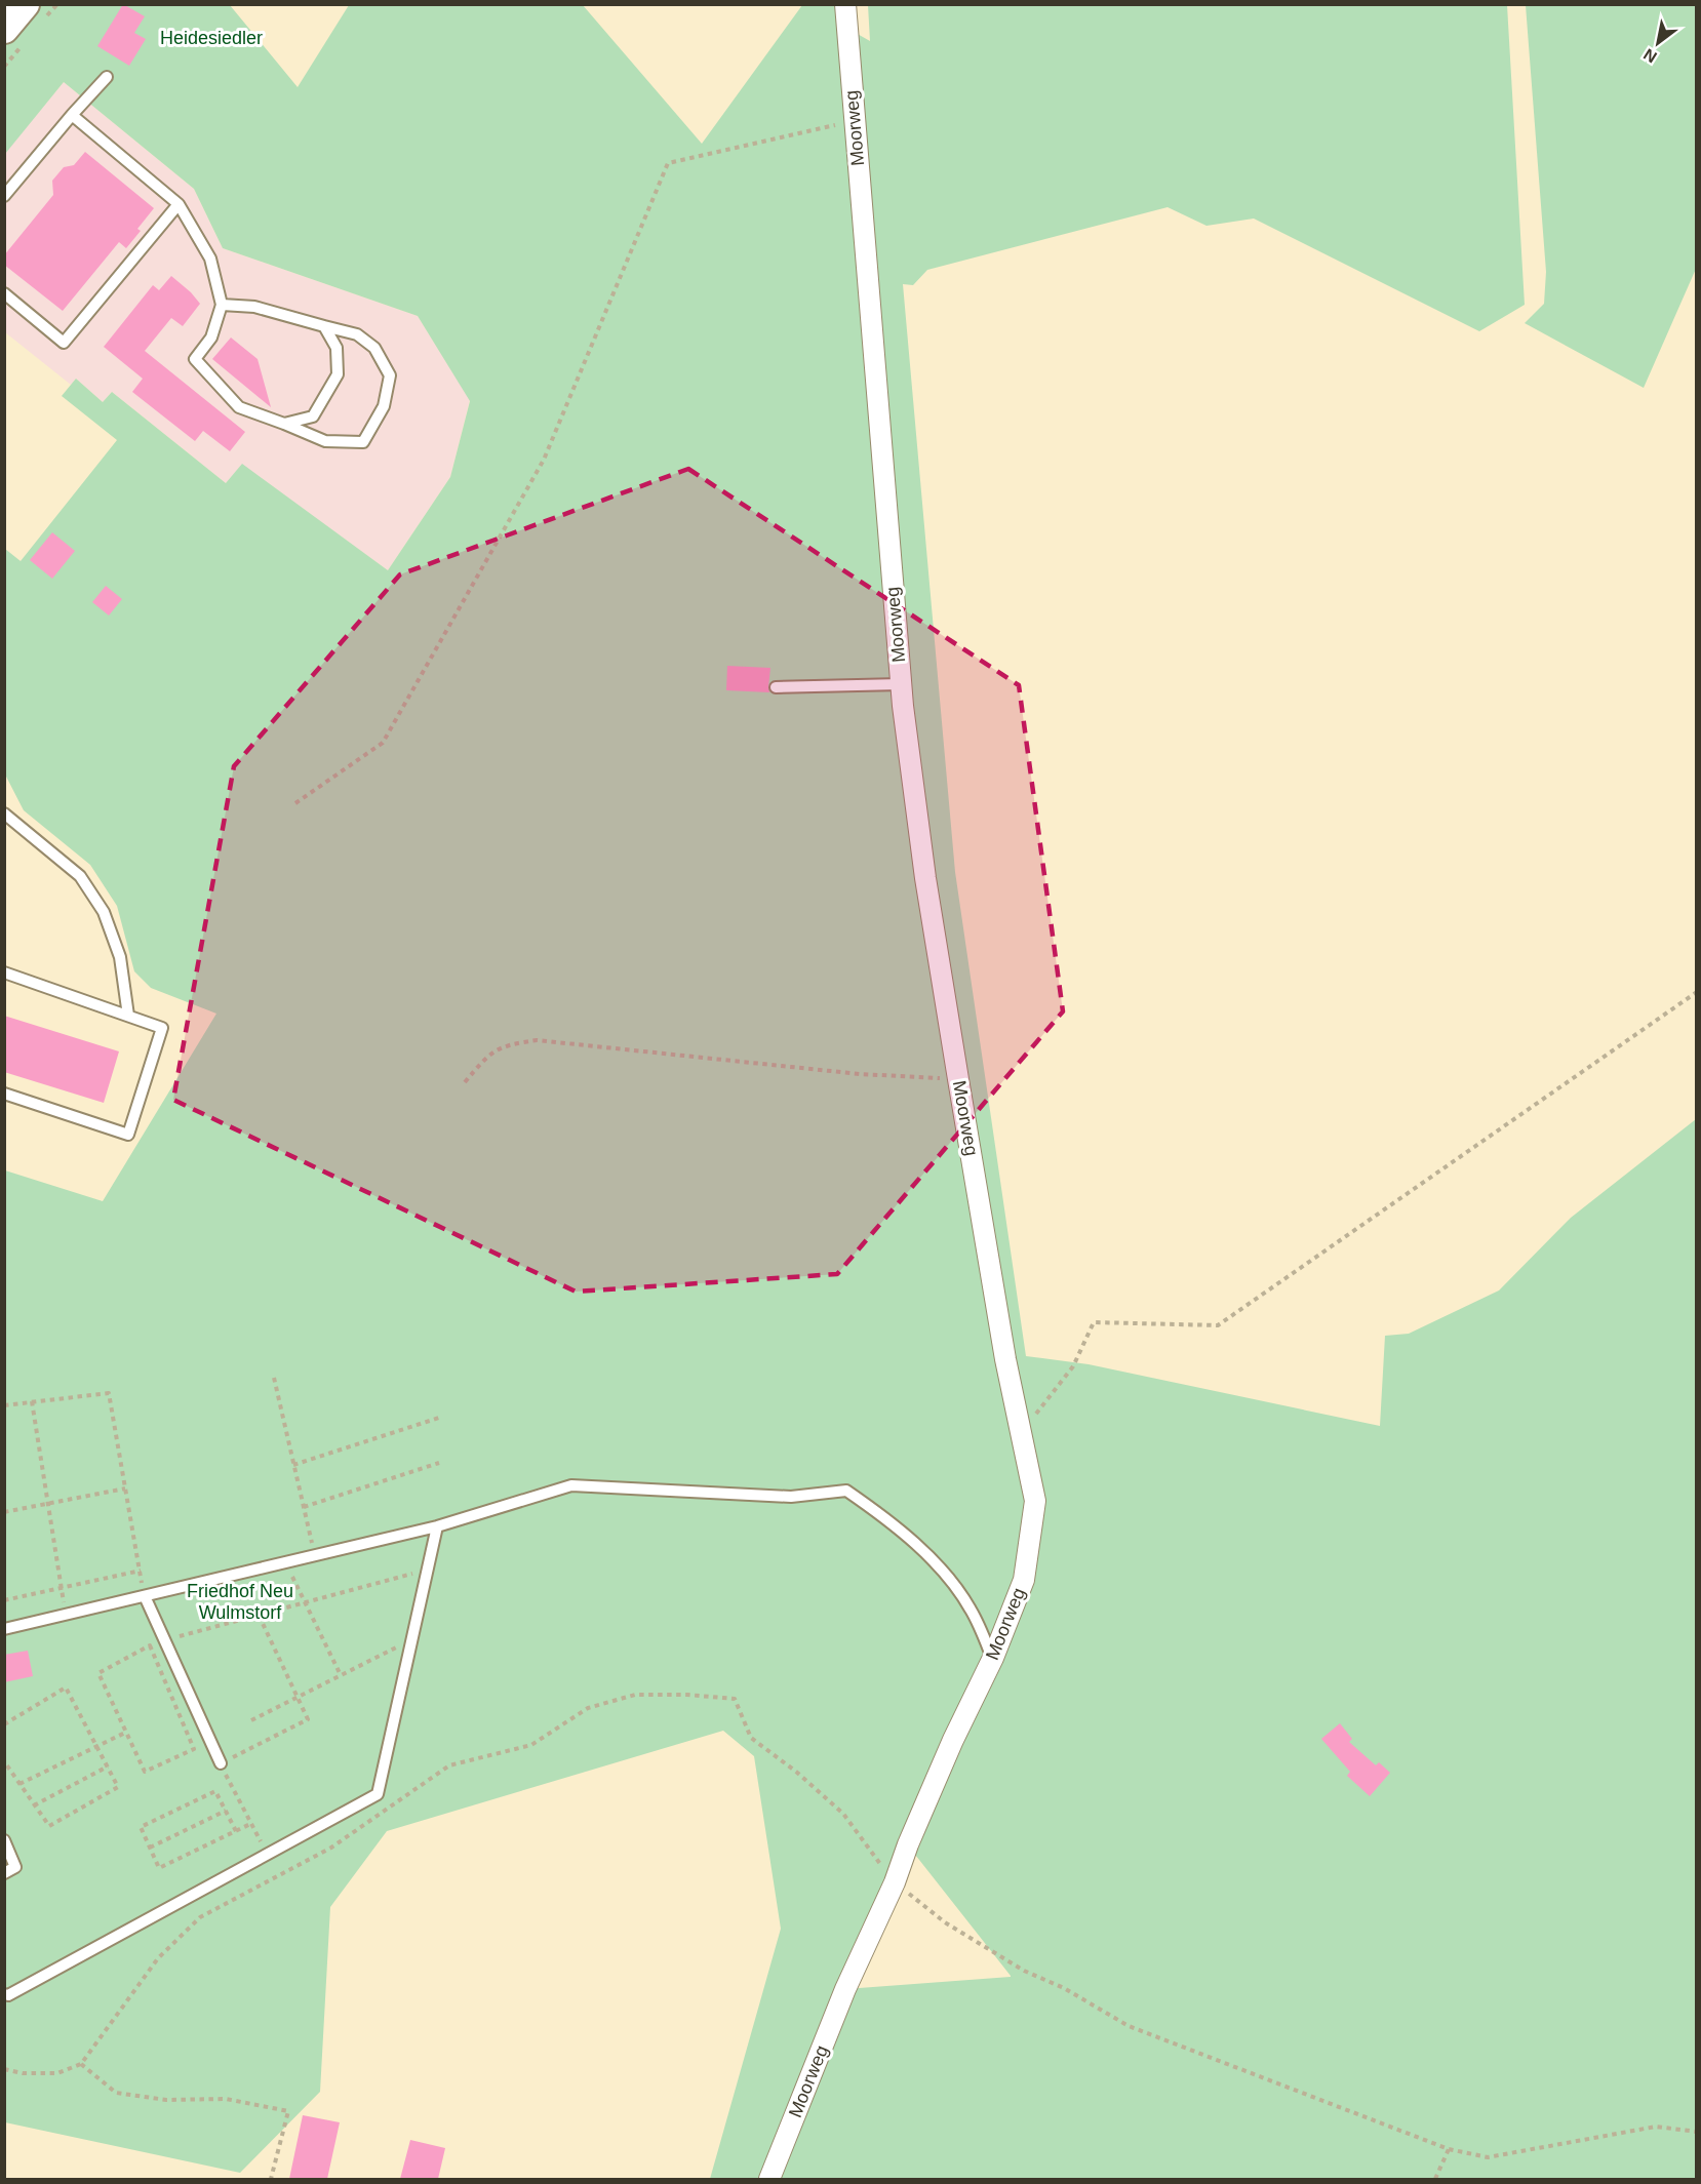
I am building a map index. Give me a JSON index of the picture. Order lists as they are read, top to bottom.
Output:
{
  "streets": {
    "street": ["Moorweg"]
  },
  "parks": ["Heidesiedler", "Friedhof Neu Wulmstorf"],
  "north": "bottom left"
}
